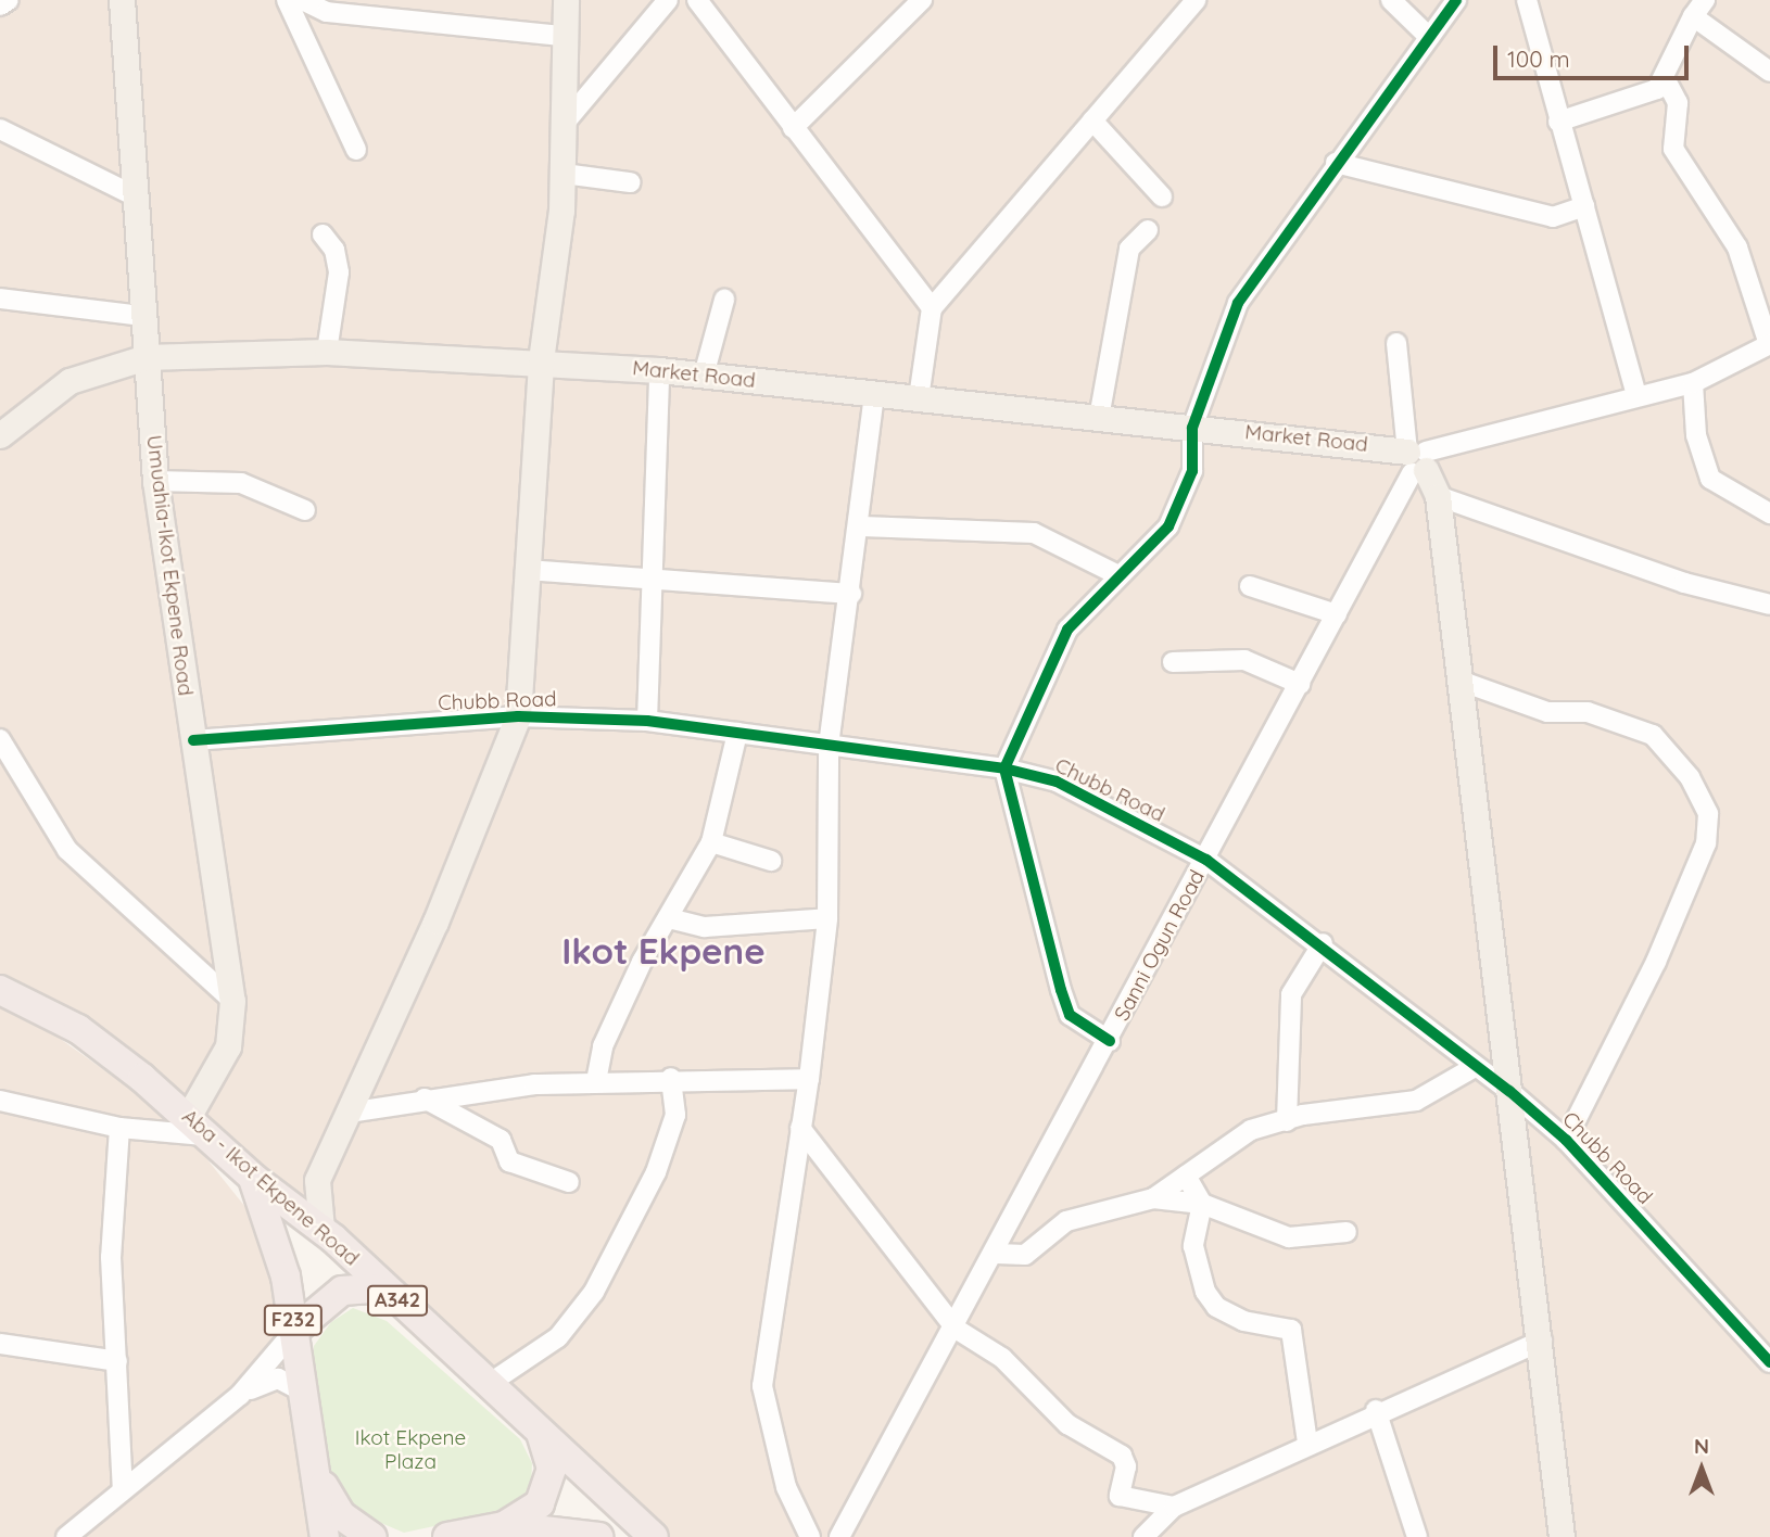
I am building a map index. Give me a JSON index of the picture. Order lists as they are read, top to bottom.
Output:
{
  "streets": {
    "highway": ["Aba - Ikot Ekpene Road", "A342", "F232"],
    "main road": ["Market Road", "Umuahia-Ikot Ekpene Road"],
    "street": ["Chubb Road", "Sanni Ogun Road"]
  },
  "crossings": [
    ["Market Road", "Umuahia-Ikot Ekpene Road"],
    ["Market Road", "Sanni Ogun Road"],
    ["Umuahia-Ikot Ekpene Road", "Chubb Road"],
    ["Umuahia-Ikot Ekpene Road", "Aba - Ikot Ekpene Road"],
    ["Chubb Road", "Sanni Ogun Road"],
    ["Aba - Ikot Ekpene Road", "F232"]
  ],
  "districts": ["Ikot Ekpene"],
  "parks": ["Ikot Ekpene Plaza"],
  "scale_bar": "100 m",
  "north": "top"
}
